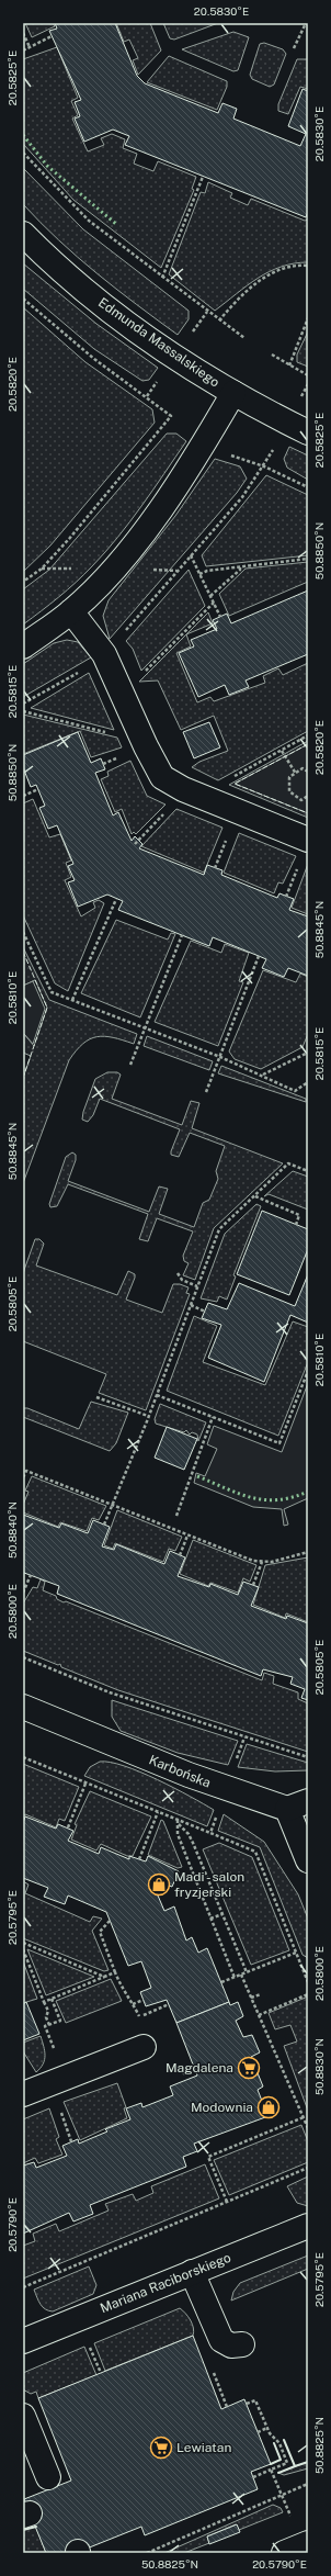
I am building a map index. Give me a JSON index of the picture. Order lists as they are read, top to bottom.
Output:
{
  "streets": {
    "street": ["Edmunda Massalskiego", "Karbońska", "Mariana Raciborskiego"]
  },
  "places": {
    "shop": ["Madi - salon fryzjerski", "Modownia"],
    "supermarket": ["Magdalena", "Lewiatan"]
  },
  "coordinates": [
    "20.5830°E",
    "20.5825°E",
    "20.5820°E",
    "50.8850°N",
    "20.5815°E",
    "50.8845°N",
    "20.5810°E",
    "20.5805°E",
    "50.8840°N",
    "20.5800°E",
    "20.5795°E",
    "50.8830°N",
    "20.5790°E",
    "50.8825°N"
  ]
}
